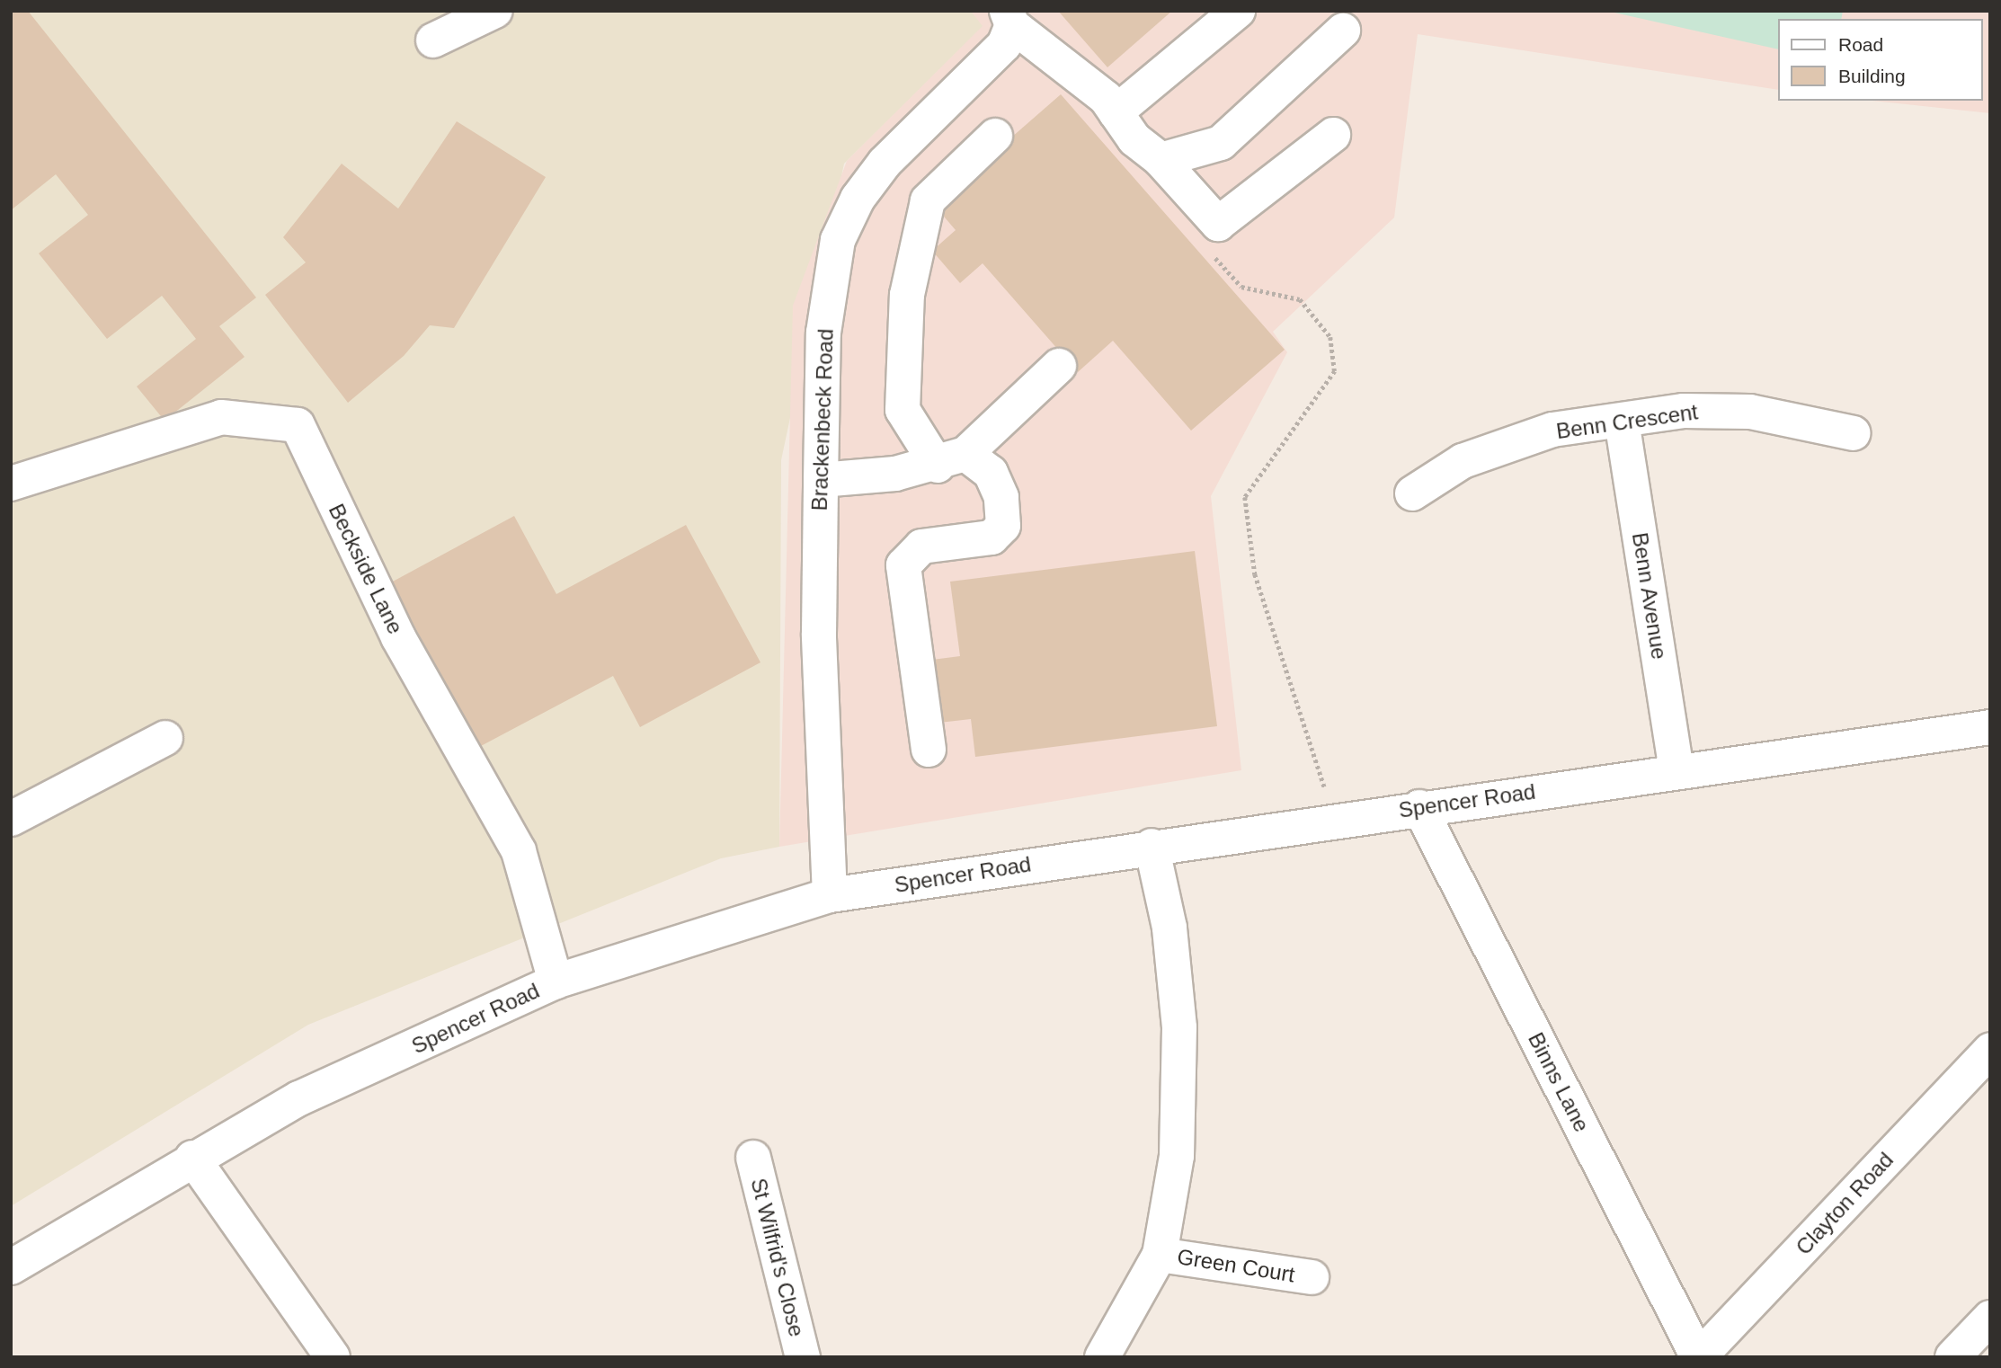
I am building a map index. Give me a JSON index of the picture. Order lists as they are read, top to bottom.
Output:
{
  "streets": {
    "street": [
      "Brackenbeck Road",
      "Benn Crescent",
      "Beckside Lane",
      "Benn Avenue",
      "Spencer Road",
      "Binns Lane",
      "Clayton Road",
      "St Wilfrid's Close",
      "Green Court"
    ]
  },
  "crossings": [
    ["Brackenbeck Road", "Spencer Road"],
    ["Benn Crescent", "Benn Avenue"],
    ["Beckside Lane", "Spencer Road"],
    ["Benn Avenue", "Spencer Road"],
    ["Spencer Road", "Binns Lane"],
    ["Binns Lane", "Clayton Road"]
  ],
  "legend": ["Road", "Building"]
}
